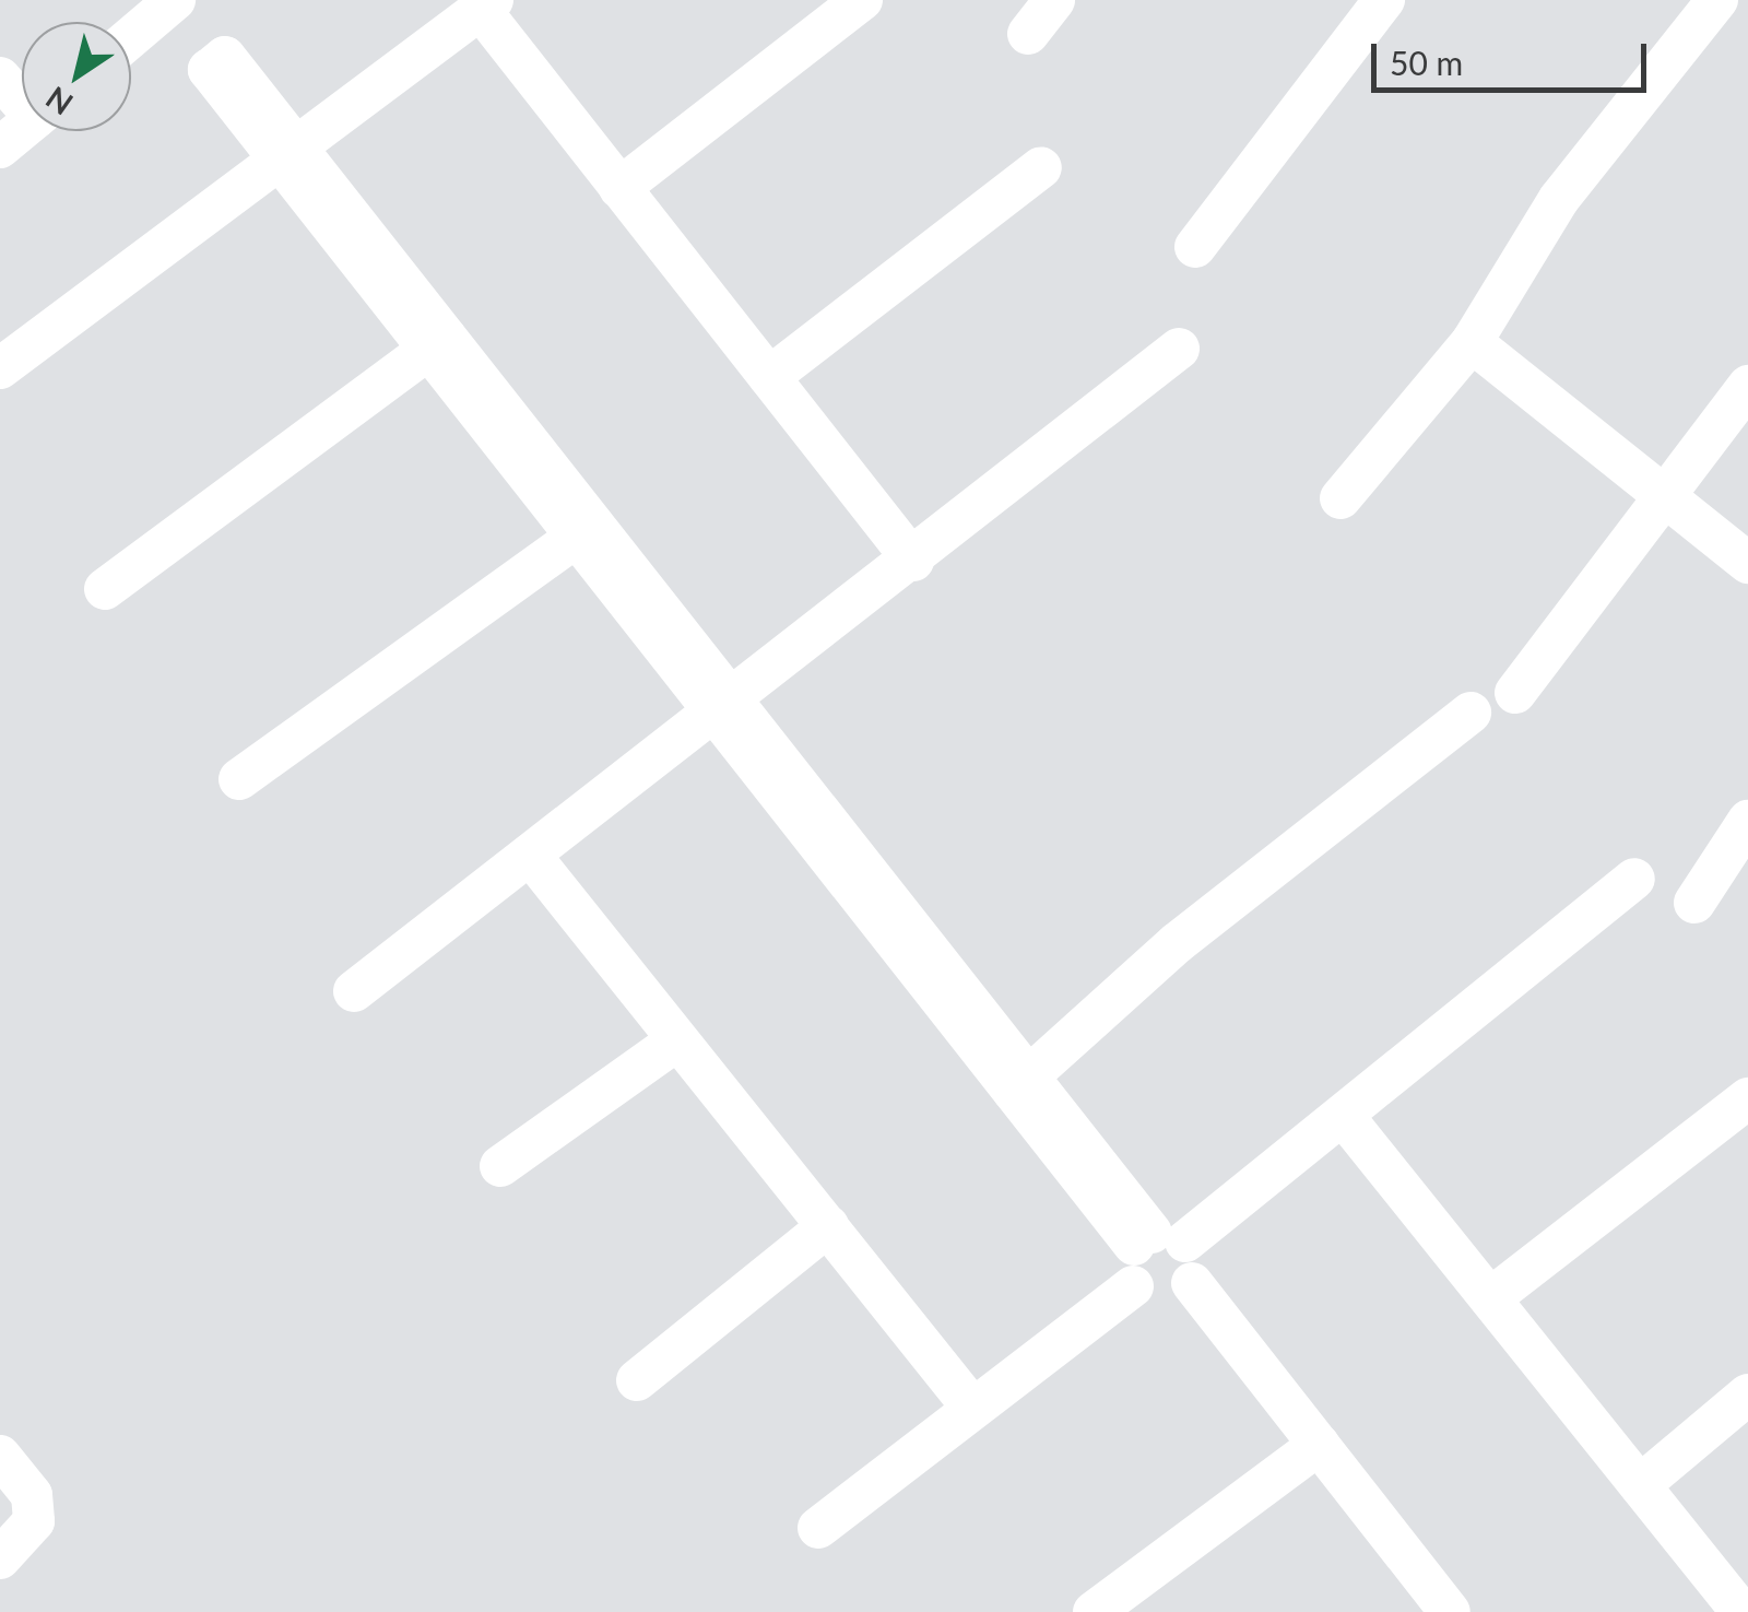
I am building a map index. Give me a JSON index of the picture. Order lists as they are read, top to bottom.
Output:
{
  "scale_bar": "50 m",
  "north": "bottom left"
}
